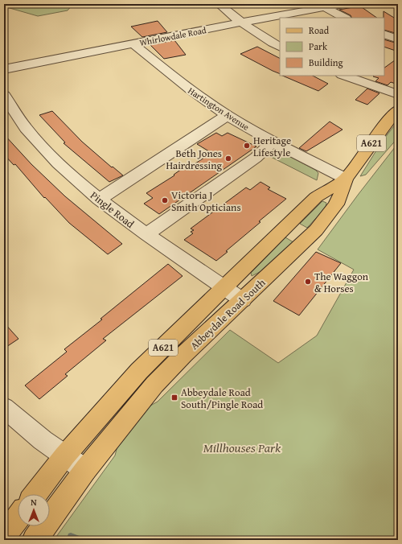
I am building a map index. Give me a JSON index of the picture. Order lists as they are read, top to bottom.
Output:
{
  "streets": {
    "main road": ["A621", "Abbeydale Road South"],
    "street": ["Whirlowdale Road", "Hartington Avenue", "Pingle Road"]
  },
  "crossings": [
    ["Whirlowdale Road", "Hartington Avenue"],
    ["Hartington Avenue", "Abbeydale Road South"],
    ["Pingle Road", "Abbeydale Road South"]
  ],
  "parks": ["Millhouses Park"],
  "places": {
    "other": [
      "Heritage Lifestyle",
      "Beth Jones Hairdressing",
      "Victoria J Smith Opticians",
      "The Waggon & Horses"
    ],
    "transit": ["Abbeydale Road South/Pingle Road"]
  },
  "legend": ["Road", "Park", "Building"],
  "north": "top"
}
